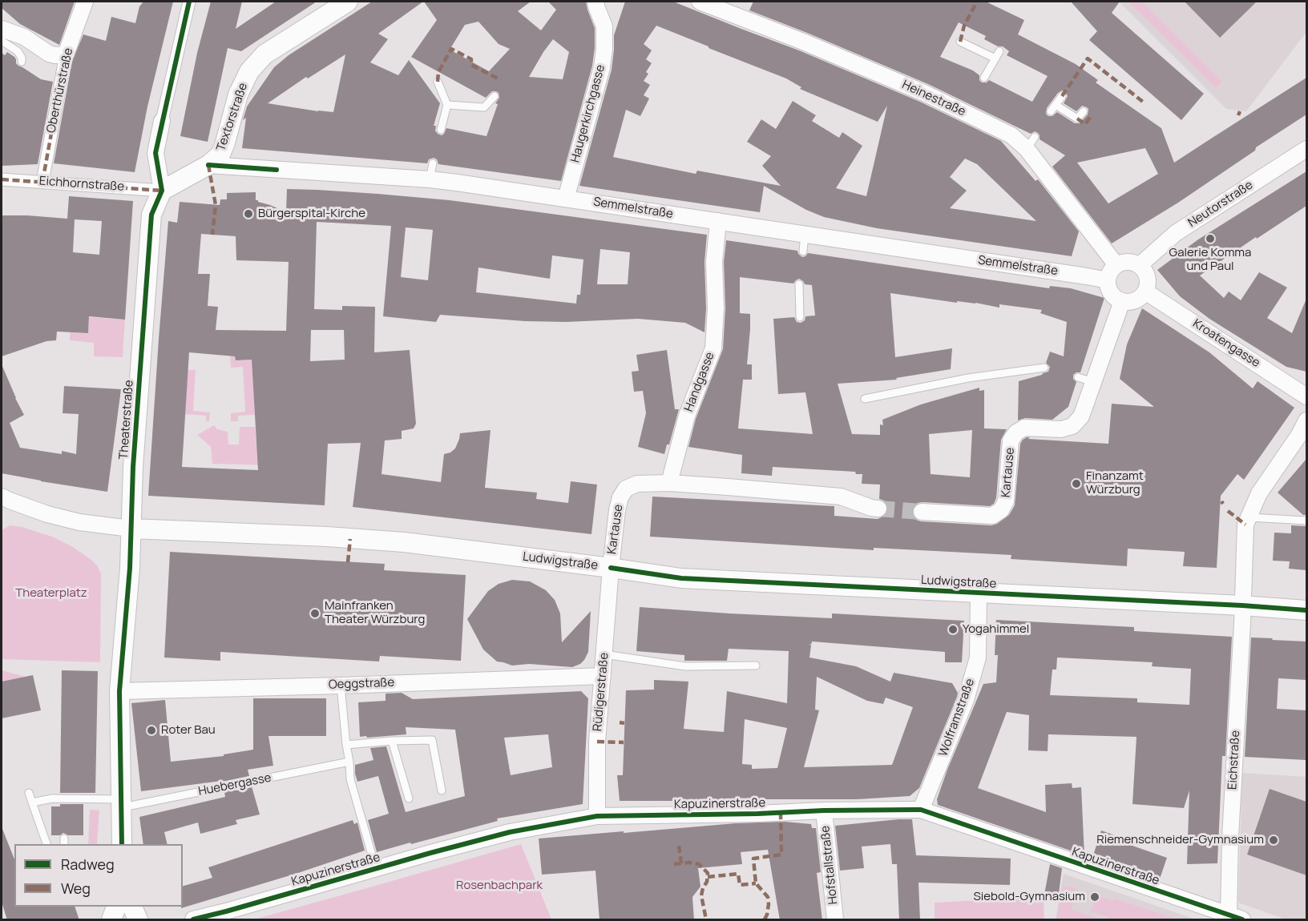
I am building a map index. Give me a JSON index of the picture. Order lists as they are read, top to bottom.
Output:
{
  "streets": {
    "street": [
      "Oberthürstraße",
      "Heinestraße",
      "Haugerkirchgasse",
      "Textorstraße",
      "Eichhornstraße",
      "Neutorstraße",
      "Semmelstraße",
      "Kroatengasse",
      "Handgasse",
      "Theaterstraße",
      "Kartause",
      "Ludwigstraße",
      "Oeggstraße",
      "Rüdigerstraße",
      "Wolframstraße",
      "Eichstraße",
      "Kapuzinerstraße",
      "Hofstallstraße"
    ],
    "lane": ["Huebergasse"]
  },
  "crossings": [
    ["Oberthürstraße", "Eichhornstraße"],
    ["Heinestraße", "Neutorstraße"],
    ["Heinestraße", "Semmelstraße"],
    ["Heinestraße", "Kroatengasse"],
    ["Heinestraße", "Kartause"],
    ["Haugerkirchgasse", "Semmelstraße"],
    ["Textorstraße", "Semmelstraße"],
    ["Eichhornstraße", "Theaterstraße"],
    ["Neutorstraße", "Semmelstraße"],
    ["Neutorstraße", "Kroatengasse"],
    ["Neutorstraße", "Kartause"],
    ["Semmelstraße", "Kroatengasse"],
    ["Semmelstraße", "Handgasse"],
    ["Semmelstraße", "Kartause"],
    ["Kroatengasse", "Kartause"],
    ["Handgasse", "Kartause"],
    ["Theaterstraße", "Ludwigstraße"],
    ["Theaterstraße", "Oeggstraße"],
    ["Theaterstraße", "Huebergasse"],
    ["Kartause", "Ludwigstraße"],
    ["Kartause", "Rüdigerstraße"],
    ["Ludwigstraße", "Rüdigerstraße"],
    ["Ludwigstraße", "Wolframstraße"],
    ["Ludwigstraße", "Eichstraße"],
    ["Oeggstraße", "Rüdigerstraße"],
    ["Rüdigerstraße", "Kapuzinerstraße"],
    ["Wolframstraße", "Kapuzinerstraße"],
    ["Eichstraße", "Kapuzinerstraße"],
    ["Kapuzinerstraße", "Hofstallstraße"]
  ],
  "parks": ["Theaterplatz", "Rosenbachpark"],
  "places": [
    "Bürgerspital-Kirche",
    "Galerie Komma und Paul",
    "Finanzamt Würzburg",
    "Mainfranken Theater Würzburg",
    "Yogahimmel",
    "Roter Bau",
    "Riemenschneider-Gymnasium",
    "Siebold-Gymnasium"
  ],
  "legend": ["Radweg", "Weg"]
}
